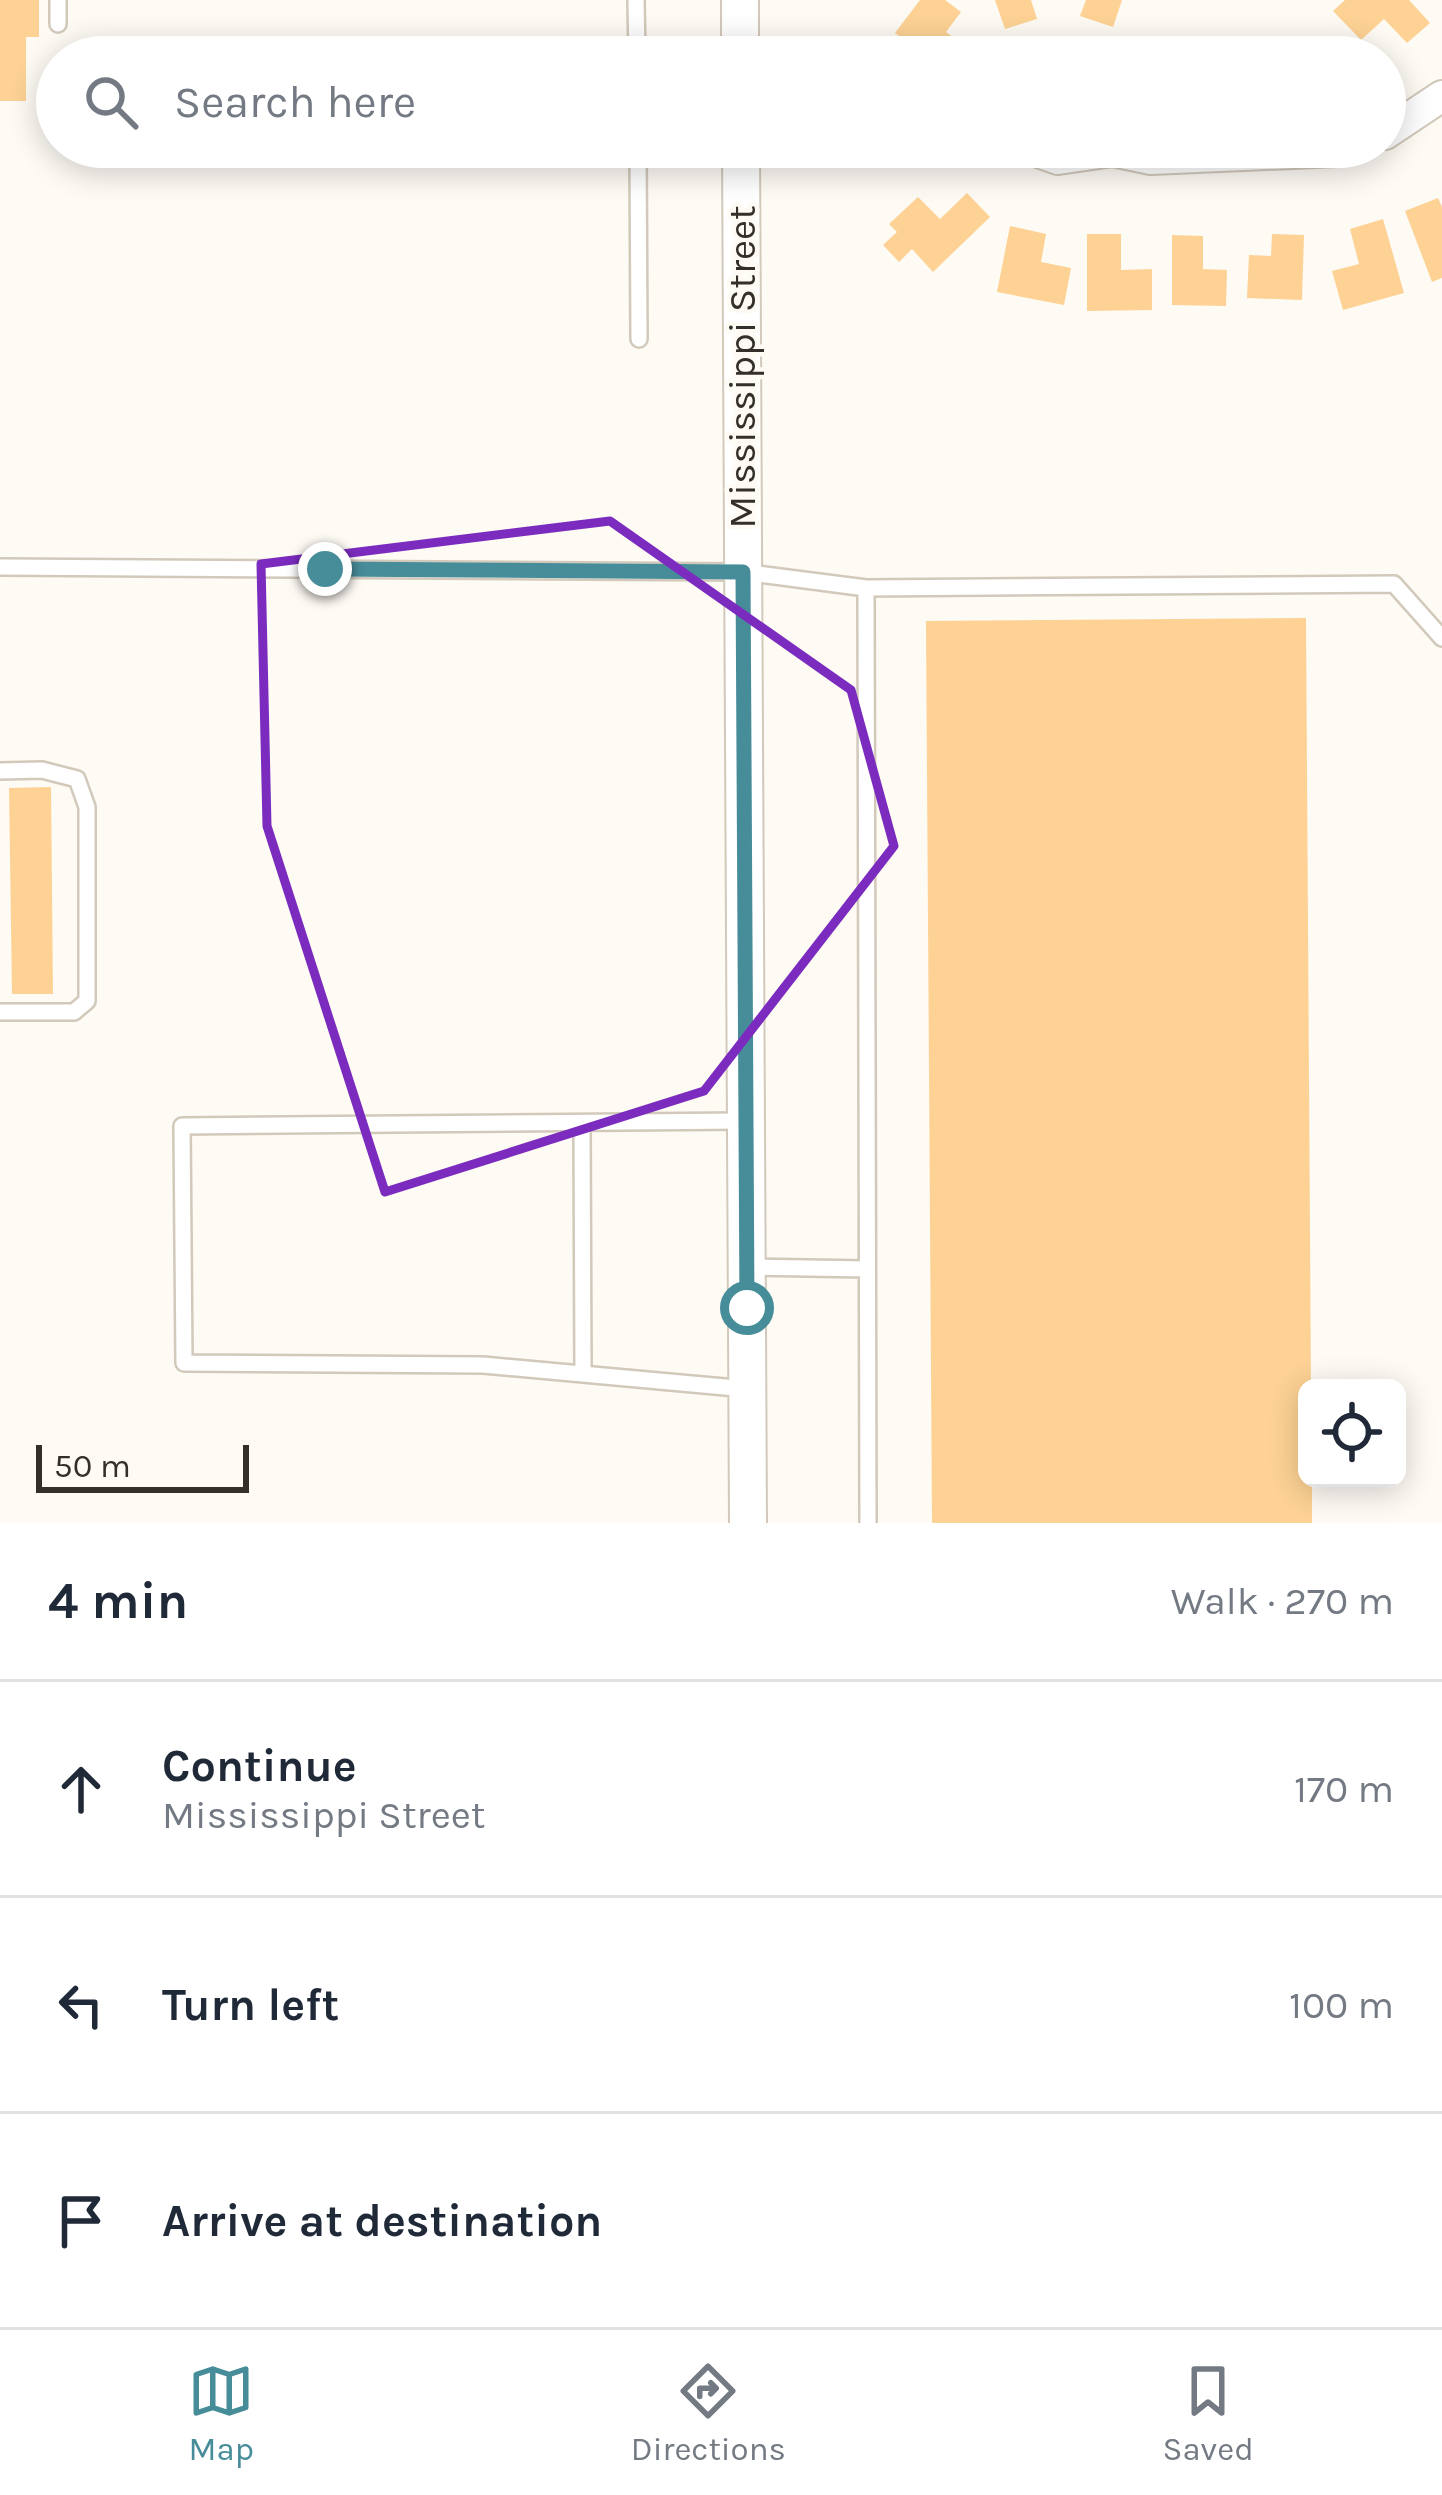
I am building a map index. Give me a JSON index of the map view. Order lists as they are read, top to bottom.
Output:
{
  "streets": {
    "street": ["Mississippi Street"]
  },
  "scale_bar": "50 m",
  "page": {
    "search": "Search here",
    "scale": "50 m",
    "heading": ["4 min", "Walk · 270 m"],
    "list": [
      ["Continue", "Mississippi Street", "170 m"],
      ["Turn left", "100 m"],
      "Arrive at destination"
    ],
    "nav": ["Map", "Directions", "Saved"]
  }
}
